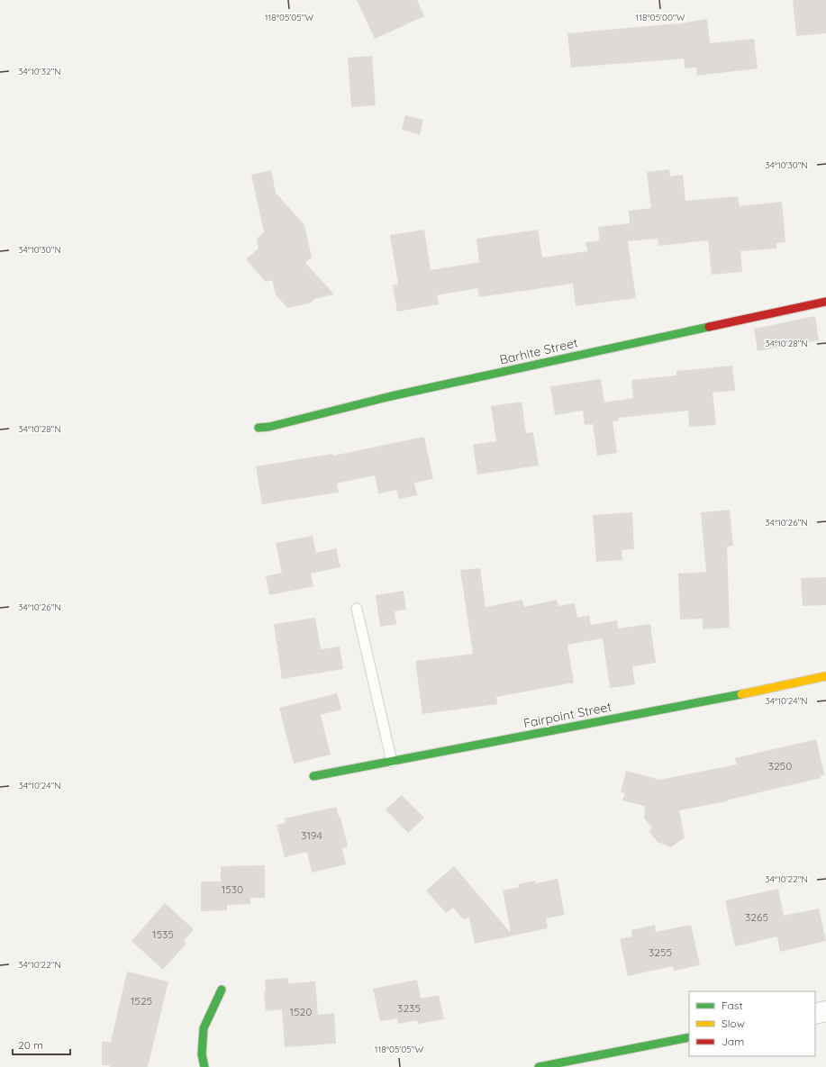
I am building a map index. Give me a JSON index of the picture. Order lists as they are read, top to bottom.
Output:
{
  "streets": {
    "street": ["Barhite Street", "Fairpoint Street"]
  },
  "house_numbers": [
    "3250",
    "3194",
    "1530",
    "3265",
    "1535",
    "3255",
    "1525",
    "3235",
    "1520"
  ],
  "legend": ["Fast", "Slow", "Jam"],
  "scale_bar": "20 m",
  "coordinates": [
    "118°05'05\"W",
    "118°05'00\"W",
    "34°10'32\"N",
    "34°10'30\"N",
    "34°10'28\"N",
    "34°10'26\"N",
    "34°10'24\"N",
    "34°10'22\"N"
  ]
}
